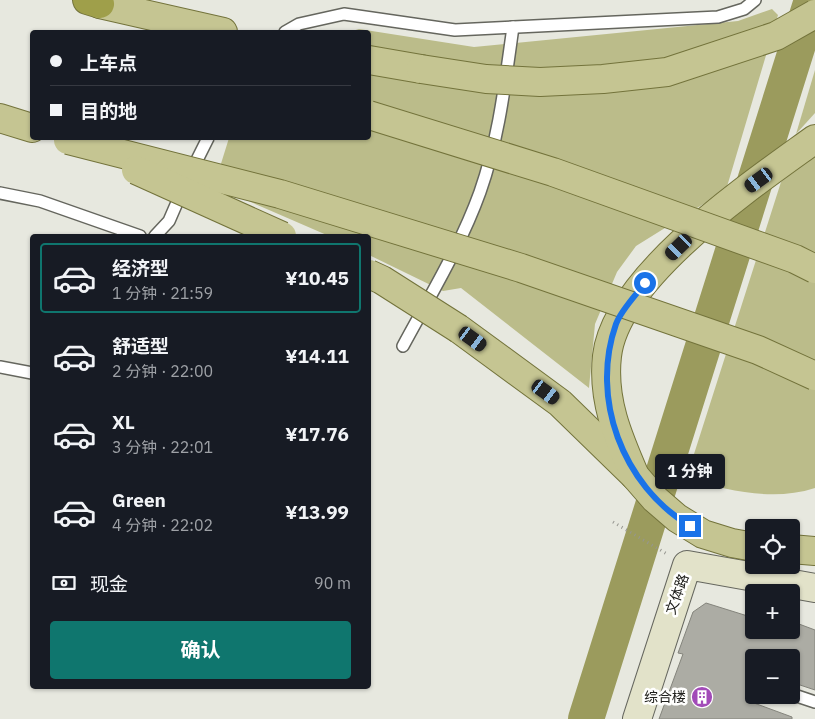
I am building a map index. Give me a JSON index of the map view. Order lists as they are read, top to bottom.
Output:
{
  "streets": {
    "street": ["文体路"]
  },
  "places": {
    "building": ["综合楼"]
  },
  "page": {
    "banner": ["上车点", "目的地"],
    "list": [
      {
        "name": "经济型",
        "note": "1 分钟 · 21:59",
        "value": "¥10.45"
      },
      {
        "name": "舒适型",
        "note": "2 分钟 · 22:00",
        "value": "¥14.11"
      },
      {
        "name": "XL",
        "note": "3 分钟 · 22:01",
        "value": "¥17.76"
      },
      {
        "name": "Green",
        "note": "4 分钟 · 22:02",
        "value": "¥13.99"
      }
    ],
    "bubble": "1 分钟",
    "map_buttons": ["+", "−"],
    "pay": ["现金", "90 m"],
    "buttons": "确认"
  }
}
